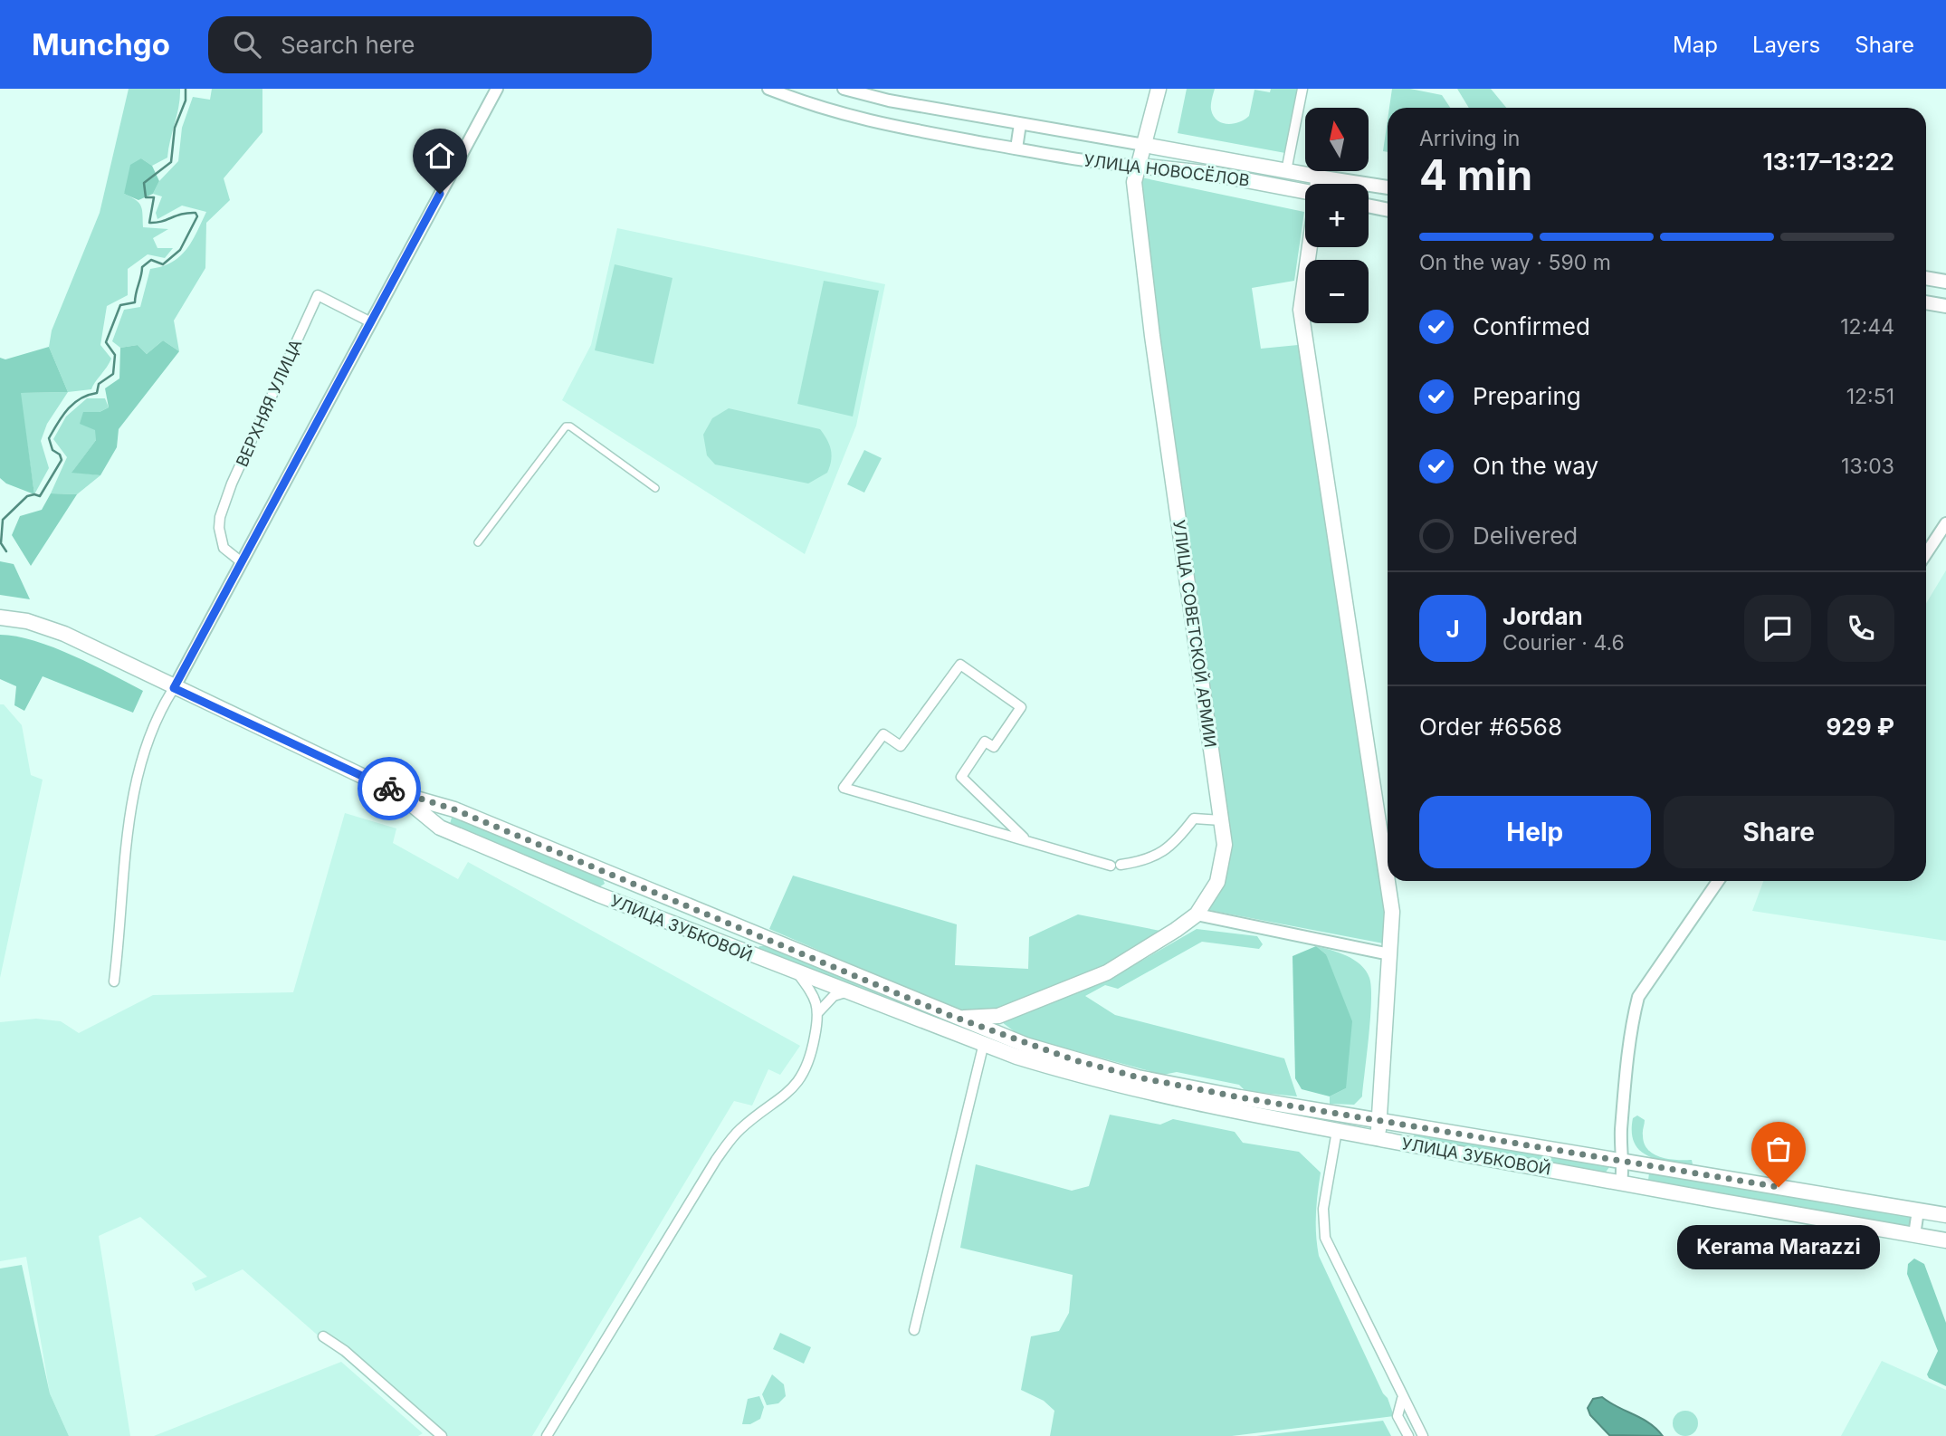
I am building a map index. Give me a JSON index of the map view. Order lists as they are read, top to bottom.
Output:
{
  "streets": {
    "main road": ["УЛИЦА НОВОСЁЛОВ", "УЛИЦА СОВЕТСКОЙ АРМИИ", "УЛИЦА ЗУБКОВОЙ"],
    "street": ["ВЕРХНЯЯ УЛИЦА"]
  },
  "crossings": [
    ["УЛИЦА НОВОСЁЛОВ", "УЛИЦА СОВЕТСКОЙ АРМИИ"],
    ["УЛИЦА СОВЕТСКОЙ АРМИИ", "УЛИЦА ЗУБКОВОЙ"]
  ],
  "places": ["Kerama Marazzi"],
  "north": "top",
  "page": {
    "header": "Munchgo",
    "search": "Search here",
    "nav": ["Map", "Layers", "Share"],
    "map_buttons": ["+", "−"],
    "heading": ["4 min", "Arriving in", "13:17–13:22"],
    "panel": [
      "Jordan",
      "Courier · 4.6",
      "Order #6568",
      "929 ₽"
    ],
    "bar": "On the way · 590 m",
    "list": [
      ["Confirmed", "12:44"],
      ["Preparing", "12:51"],
      ["On the way", "13:03"],
      "Delivered"
    ],
    "round": "J",
    "buttons": ["Help", "Share"],
    "bubble": "Kerama Marazzi"
  }
}
